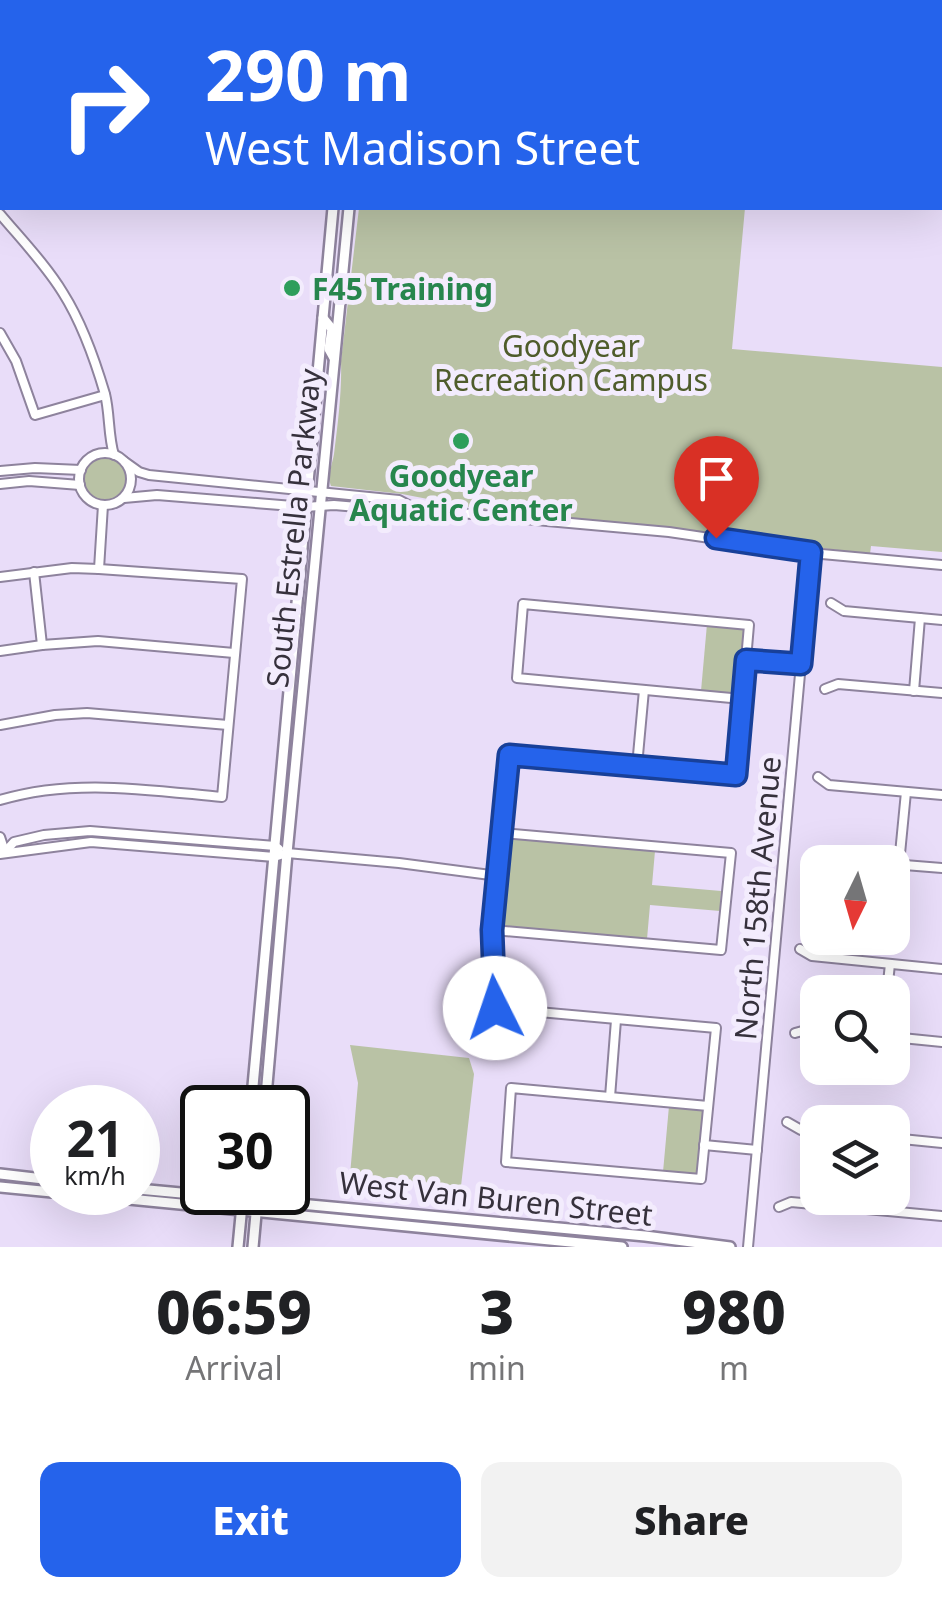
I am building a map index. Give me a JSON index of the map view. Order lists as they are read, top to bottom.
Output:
{
  "streets": {
    "main road": ["South Estrella Parkway", "West Van Buren Street"],
    "street": ["North 158th Avenue"]
  },
  "parks": ["Goodyear Recreation Campus"],
  "places": ["F45 Training", "Goodyear Aquatic Center"],
  "north": "bottom",
  "page": {
    "turn": ["290 m", "West Madison Street"],
    "speed": "21 km/h",
    "limit": "30",
    "eta": [
      "06:59",
      "Arrival",
      "3",
      "min",
      "980",
      "m"
    ],
    "buttons": ["Exit", "Share"]
  }
}
